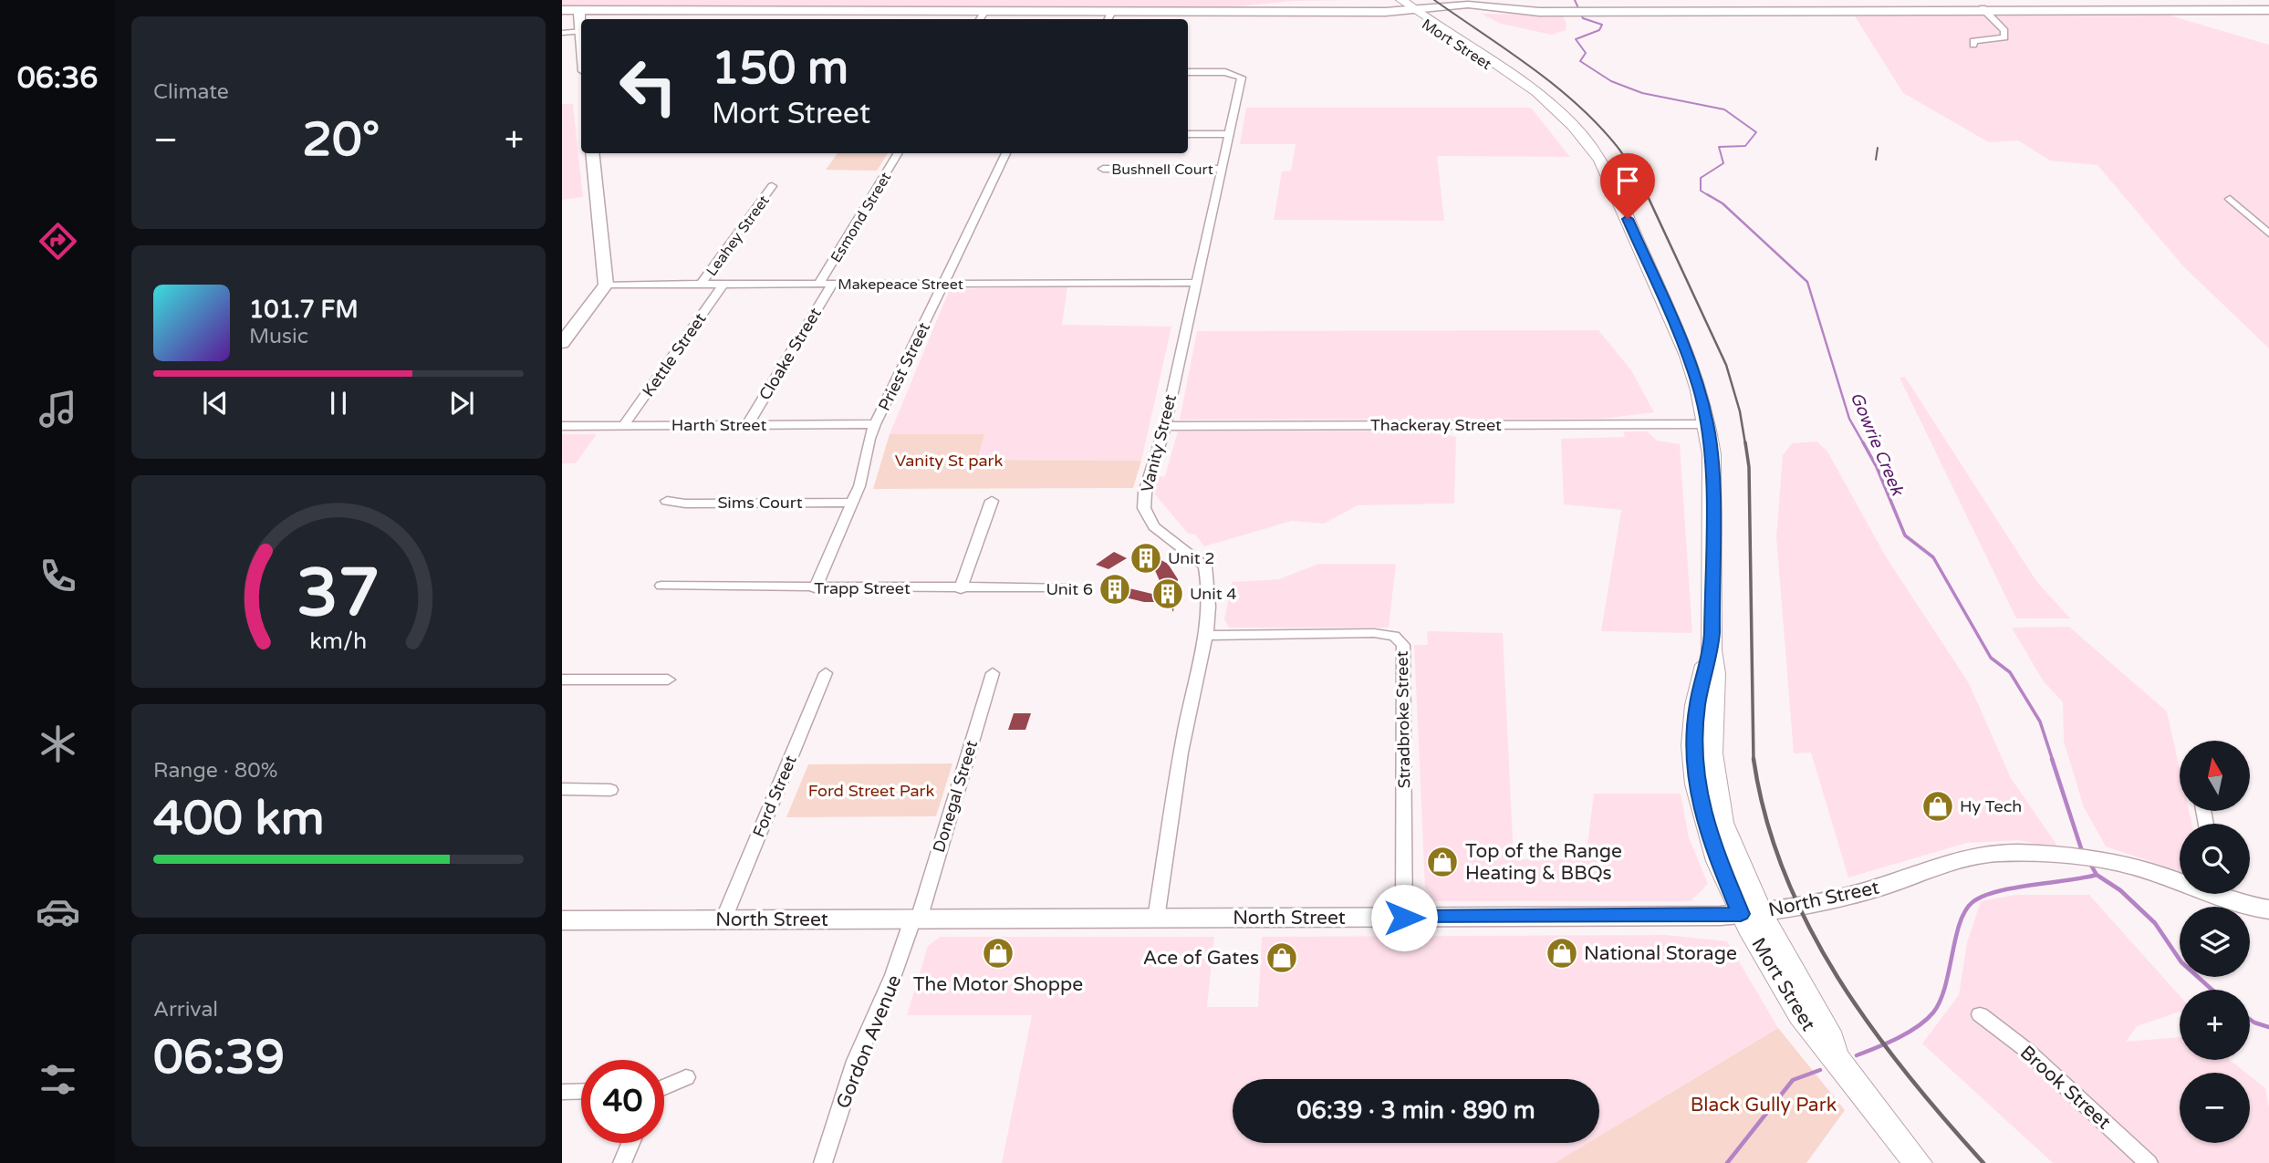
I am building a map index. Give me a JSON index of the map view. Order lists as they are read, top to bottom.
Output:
{
  "streets": {
    "main road": ["Mort Street"],
    "street": [
      "Bushnell Court",
      "Esmond Street",
      "Leahey Street",
      "Makepeace Street",
      "Cloake Street",
      "Kettle Street",
      "Priest Street",
      "Harth Street",
      "Thackeray Street",
      "Vanity Street",
      "Sims Court",
      "Trapp Street",
      "Stradbroke Street",
      "Ford Street",
      "Donegal Street",
      "North Street",
      "Gordon Avenue",
      "Brook Street"
    ]
  },
  "crossings": [
    ["Mort Street", "Thackeray Street"],
    ["Mort Street", "North Street"],
    ["Bushnell Court", "Vanity Street"],
    ["Esmond Street", "Makepeace Street"],
    ["Leahey Street", "Makepeace Street"],
    ["Makepeace Street", "Cloake Street"],
    ["Makepeace Street", "Kettle Street"],
    ["Makepeace Street", "Priest Street"],
    ["Makepeace Street", "Vanity Street"],
    ["Cloake Street", "Harth Street"],
    ["Kettle Street", "Harth Street"],
    ["Priest Street", "Harth Street"],
    ["Priest Street", "Sims Court"],
    ["Priest Street", "Trapp Street"],
    ["Thackeray Street", "Vanity Street"],
    ["Vanity Street", "Stradbroke Street"],
    ["Vanity Street", "North Street"],
    ["Stradbroke Street", "North Street"],
    ["Ford Street", "North Street"],
    ["Donegal Street", "North Street"],
    ["Donegal Street", "Gordon Avenue"],
    ["North Street", "Gordon Avenue"]
  ],
  "water": ["Gowrie Creek"],
  "parks": ["Vanity St park", "Ford Street Park", "Black Gully Park"],
  "places": {
    "building": ["Unit 2", "Unit 6", "Unit 4"],
    "shop": [
      "Hy Tech",
      "Top of the Range Heating & BBQs",
      "The Motor Shoppe",
      "National Storage",
      "Ace of Gates"
    ]
  },
  "north": "top",
  "page": {
    "tabs": "06:36",
    "tile": [
      "Climate",
      ["Range · 80%", "400 km"],
      ["Arrival", "06:39"]
    ],
    "turn": ["150 m", "Mort Street"],
    "heat": ["−", "20°", "+"],
    "song": ["101.7 FM", "Music"],
    "map_buttons": ["+", "−"],
    "limit": "40",
    "trip": "06:39 · 3 min · 890 m",
    "gauge": ["37", "km/h"]
  }
}
